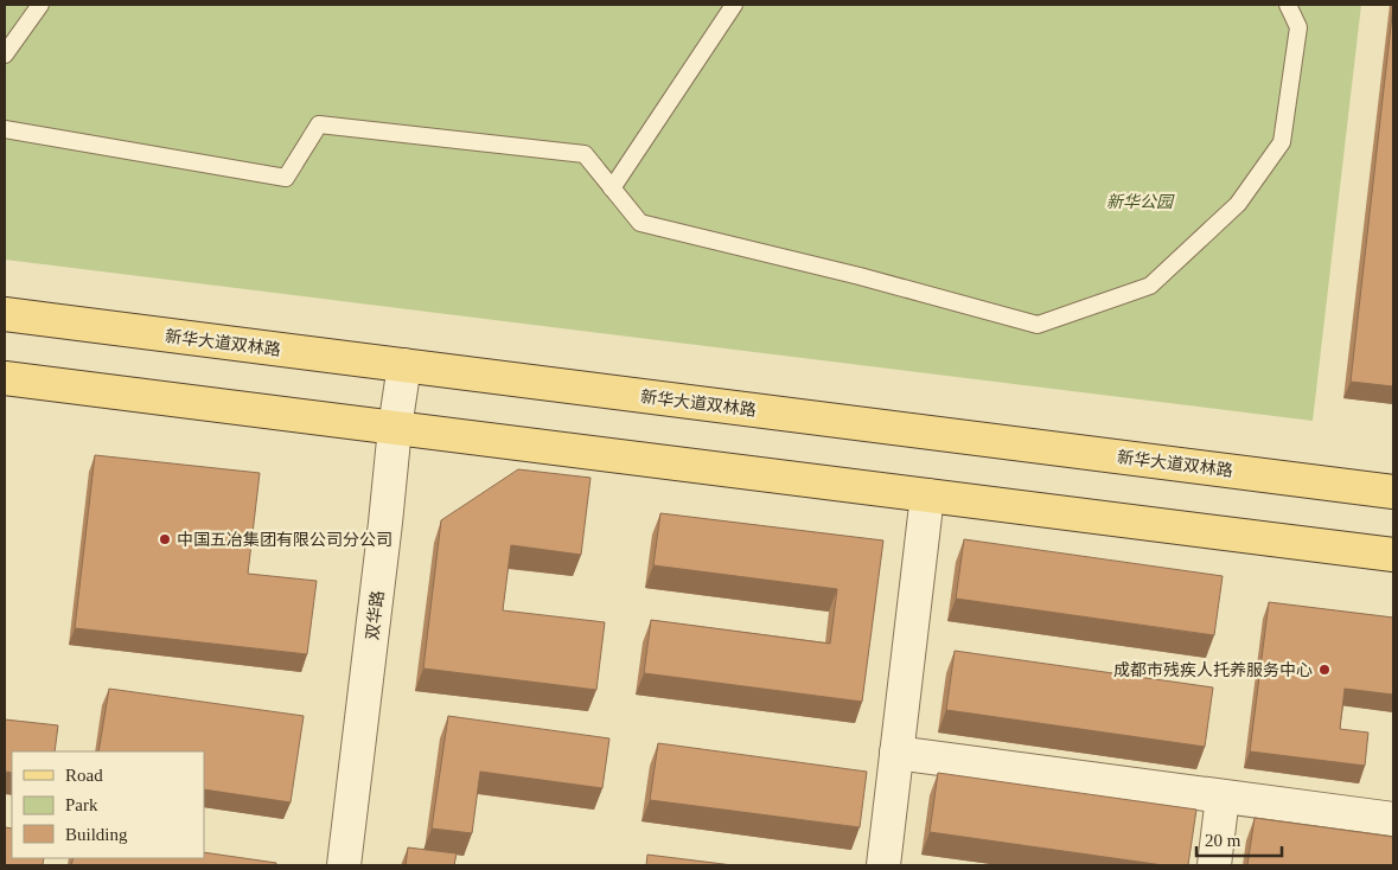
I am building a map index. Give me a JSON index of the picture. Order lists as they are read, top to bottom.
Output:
{
  "streets": {
    "main road": ["新华大道双林路"],
    "street": ["双华路"]
  },
  "crossings": [
    ["新华大道双林路", "双华路"]
  ],
  "parks": ["新华公园"],
  "places": ["中国五冶集团有限公司分公司", "成都市残疾人托养服务中心"],
  "legend": ["Road", "Park", "Building"],
  "scale_bar": "20 m"
}
